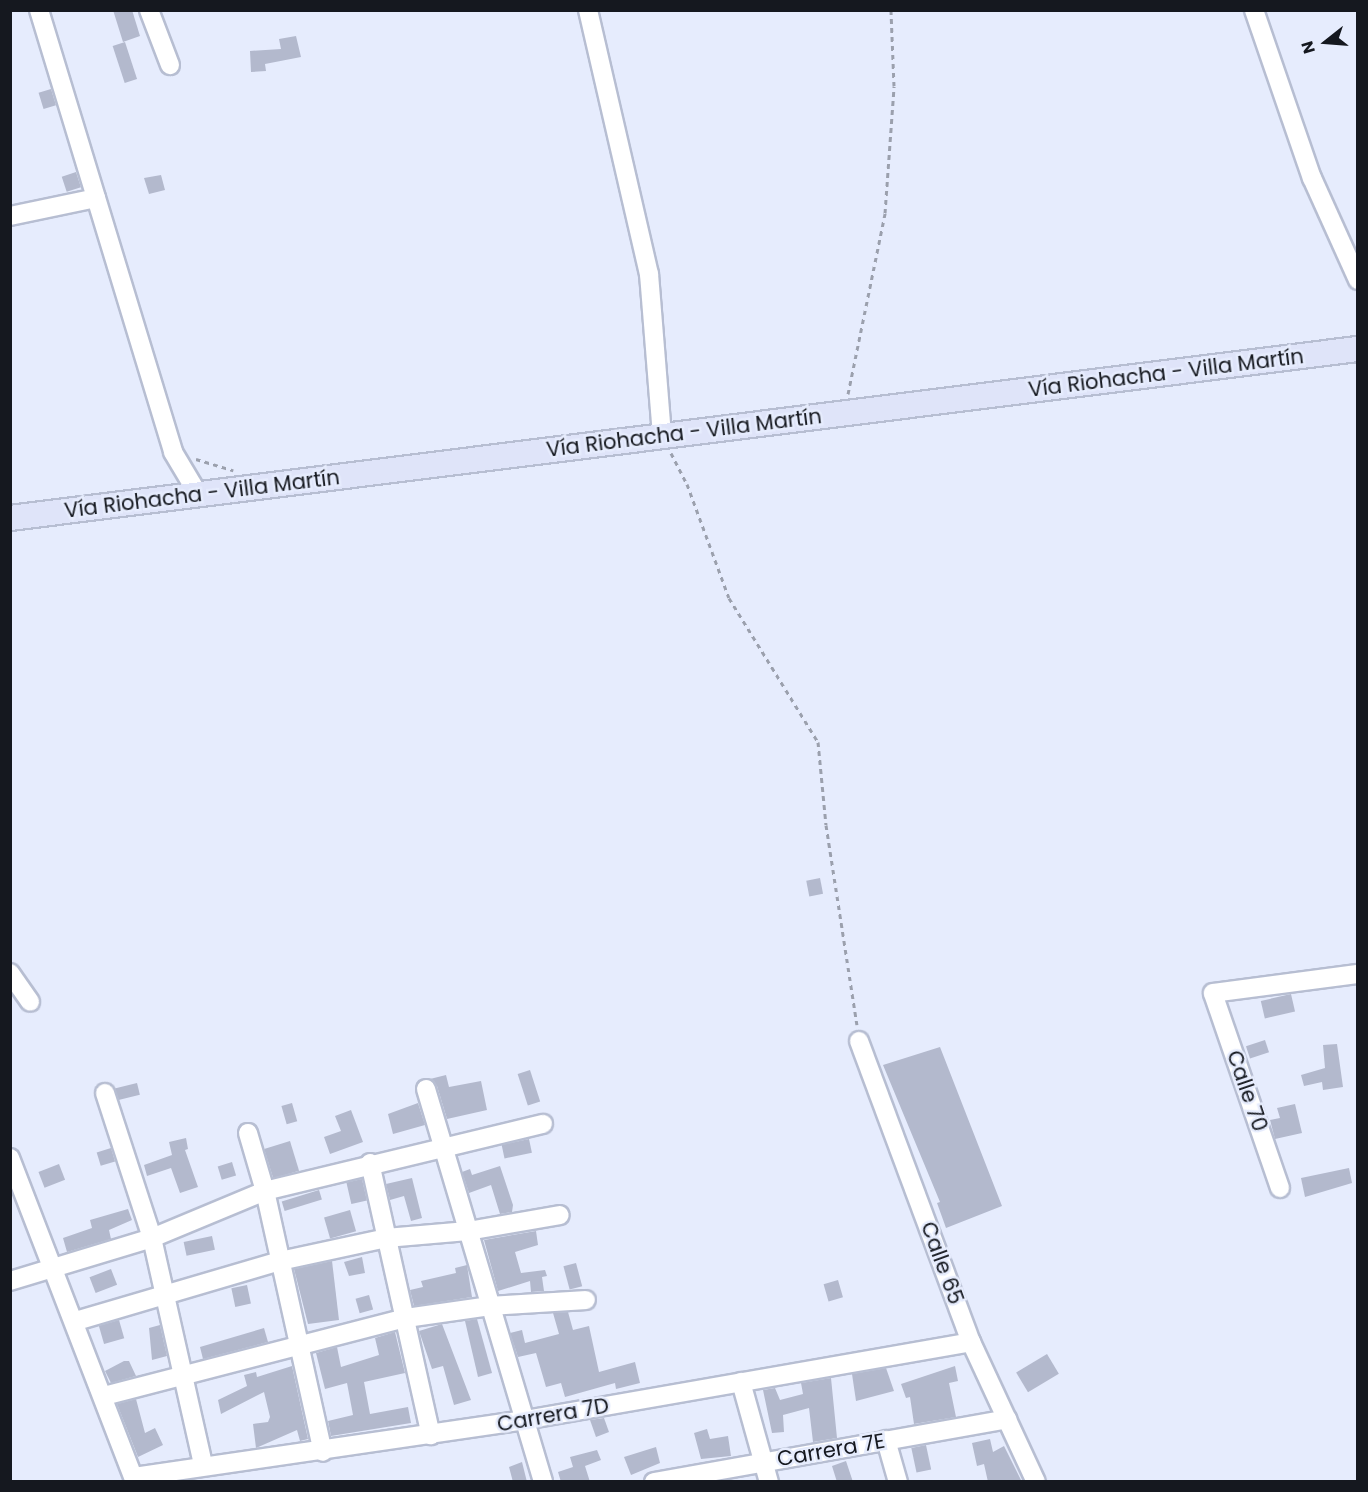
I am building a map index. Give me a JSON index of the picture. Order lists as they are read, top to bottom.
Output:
{
  "streets": {
    "main road": ["Vía Riohacha - Villa Martín"],
    "street": [
      "Calle 70",
      "Calle 65",
      "Carrera 7D",
      "Carrera 7E"
    ]
  },
  "crossings": [
    ["Calle 65", "Carrera 7D"],
    ["Calle 65", "Carrera 7E"]
  ],
  "north": "left"
}
